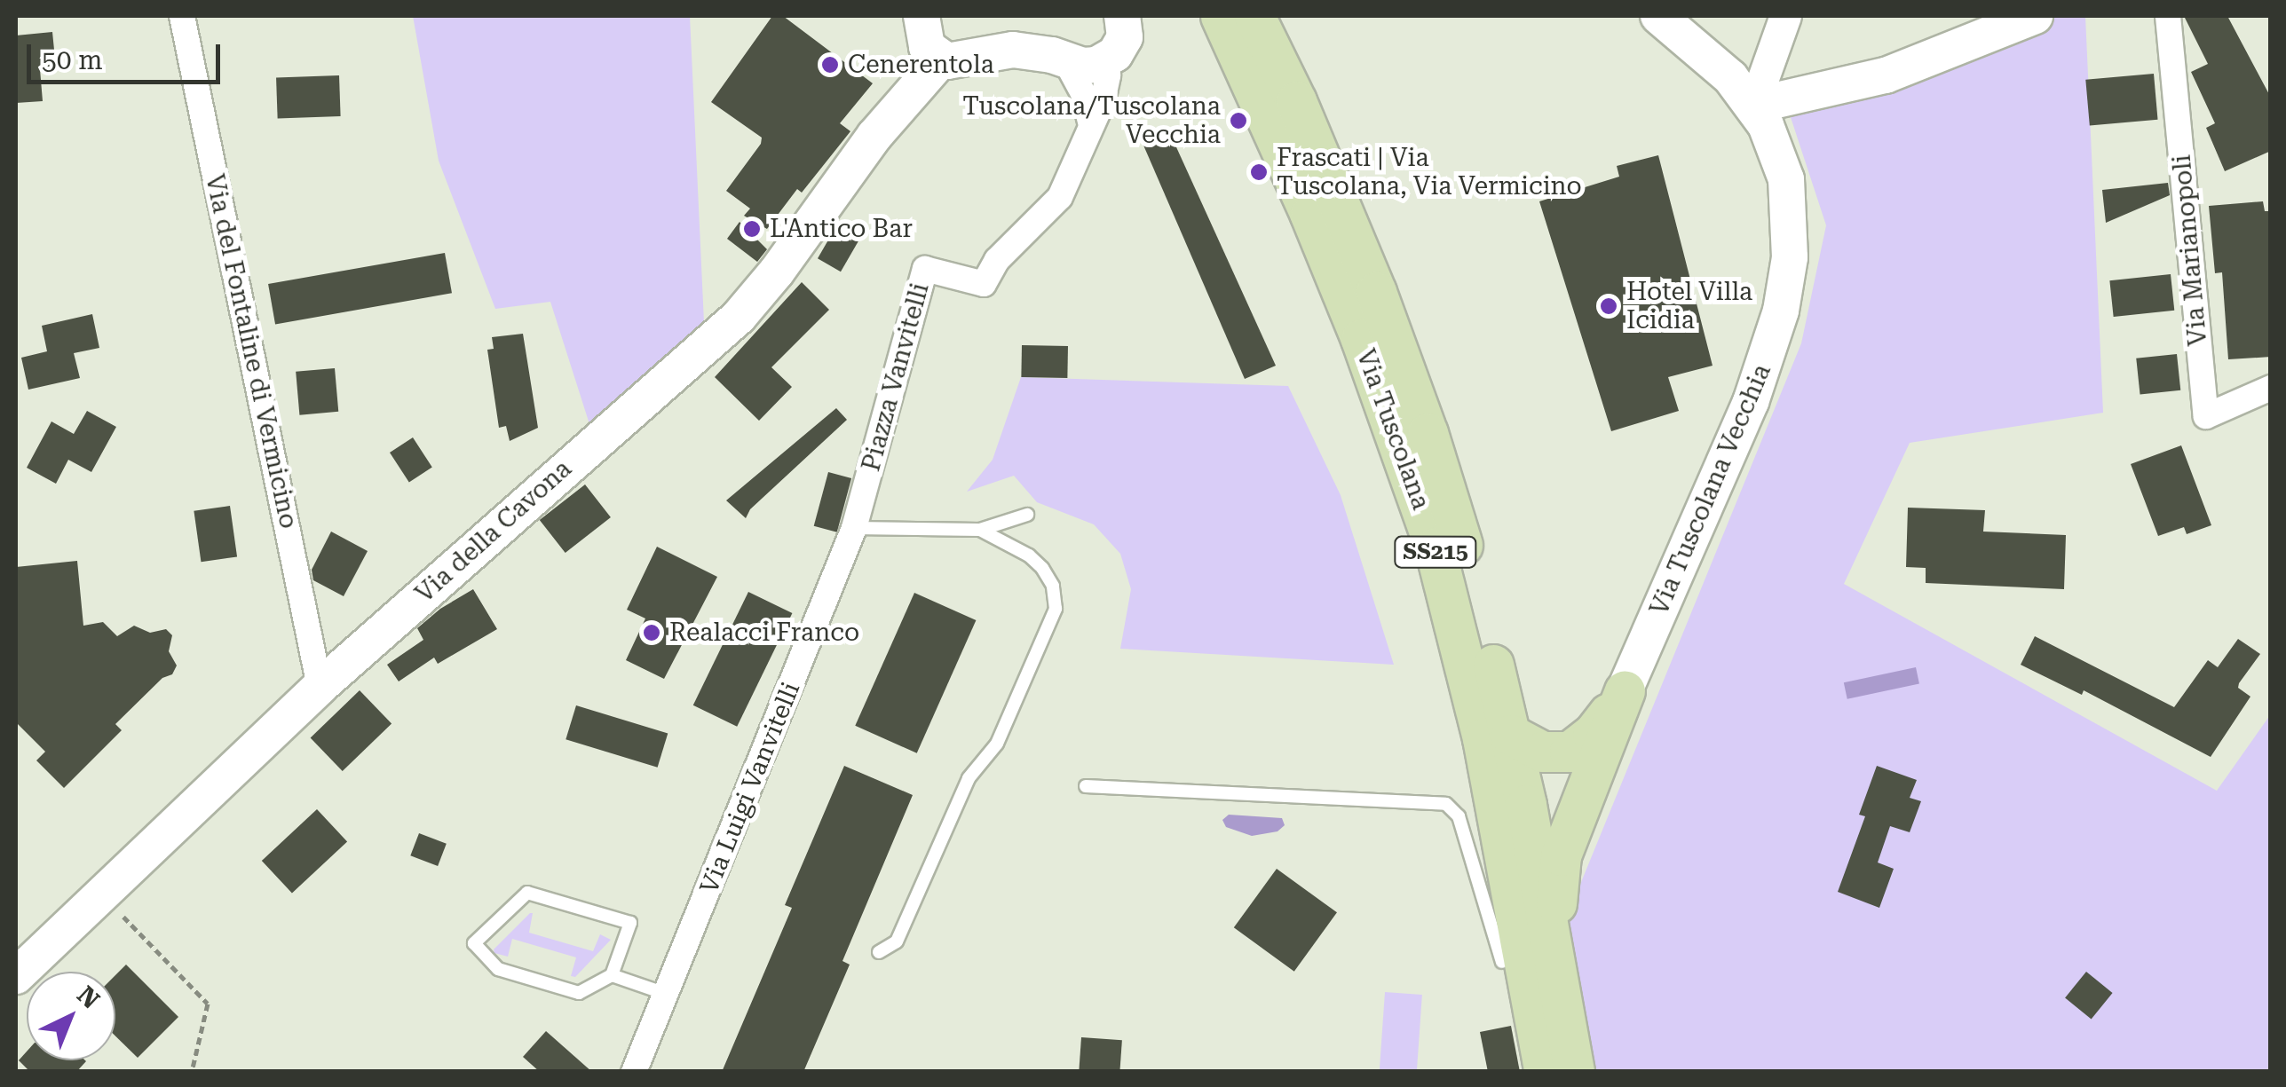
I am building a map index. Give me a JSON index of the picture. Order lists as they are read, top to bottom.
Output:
{
  "streets": {
    "main road": [
      "Via Tuscolana",
      "Via Tuscolana Vecchia",
      "Via della Cavona",
      "SS215"
    ],
    "street": [
      "Via Marianopoli",
      "Via del Fontaline di Vermicino",
      "Piazza Vanvitelli",
      "Via Luigi Vanvitelli"
    ]
  },
  "crossings": [
    ["Via del Fontaline di Vermicino", "Via della Cavona"],
    ["Piazza Vanvitelli", "Via Luigi Vanvitelli"]
  ],
  "places": [
    "Cenerentola",
    "Tuscolana/Tuscolana Vecchia",
    "Frascati | Via Tuscolana, Via Vermicino",
    "L'Antico Bar",
    "Hotel Villa Icidia",
    "Realacci Franco"
  ],
  "scale_bar": "50 m",
  "north": "top right"
}
